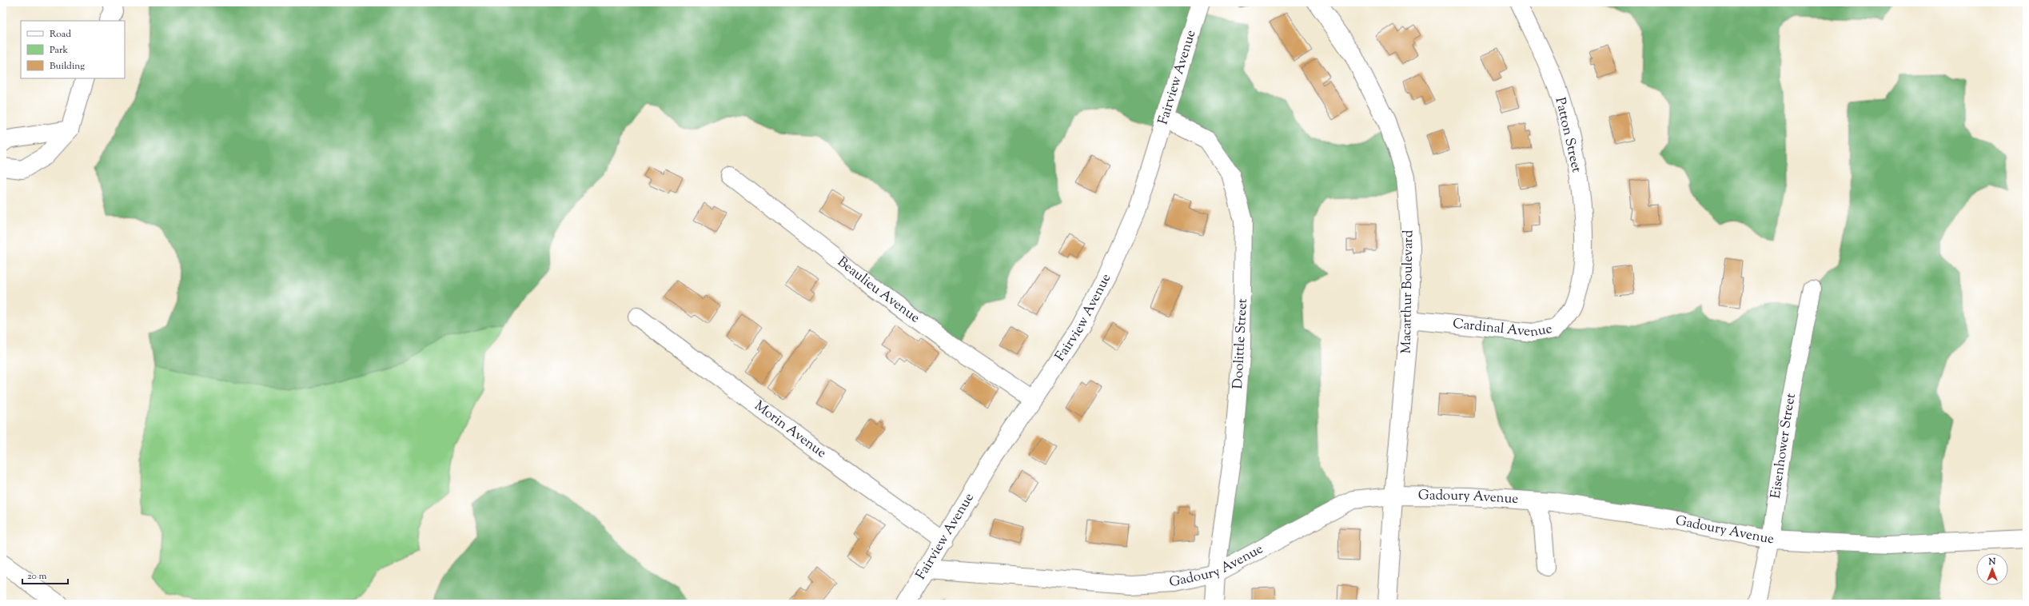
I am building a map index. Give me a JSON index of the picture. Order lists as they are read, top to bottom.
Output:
{
  "streets": {
    "street": [
      "Fairview Avenue",
      "Patton Street",
      "Beaulieu Avenue",
      "Macarthur Boulevard",
      "Cardinal Avenue",
      "Doolittle Street",
      "Morin Avenue",
      "Eisenhower Street",
      "Gadoury Avenue"
    ]
  },
  "crossings": [
    ["Fairview Avenue", "Beaulieu Avenue"],
    ["Fairview Avenue", "Doolittle Street"],
    ["Fairview Avenue", "Morin Avenue"],
    ["Fairview Avenue", "Gadoury Avenue"],
    ["Patton Street", "Cardinal Avenue"],
    ["Macarthur Boulevard", "Cardinal Avenue"],
    ["Macarthur Boulevard", "Gadoury Avenue"],
    ["Doolittle Street", "Gadoury Avenue"],
    ["Eisenhower Street", "Gadoury Avenue"]
  ],
  "legend": ["Road", "Park", "Building"],
  "scale_bar": "20 m",
  "north": "top"
}
